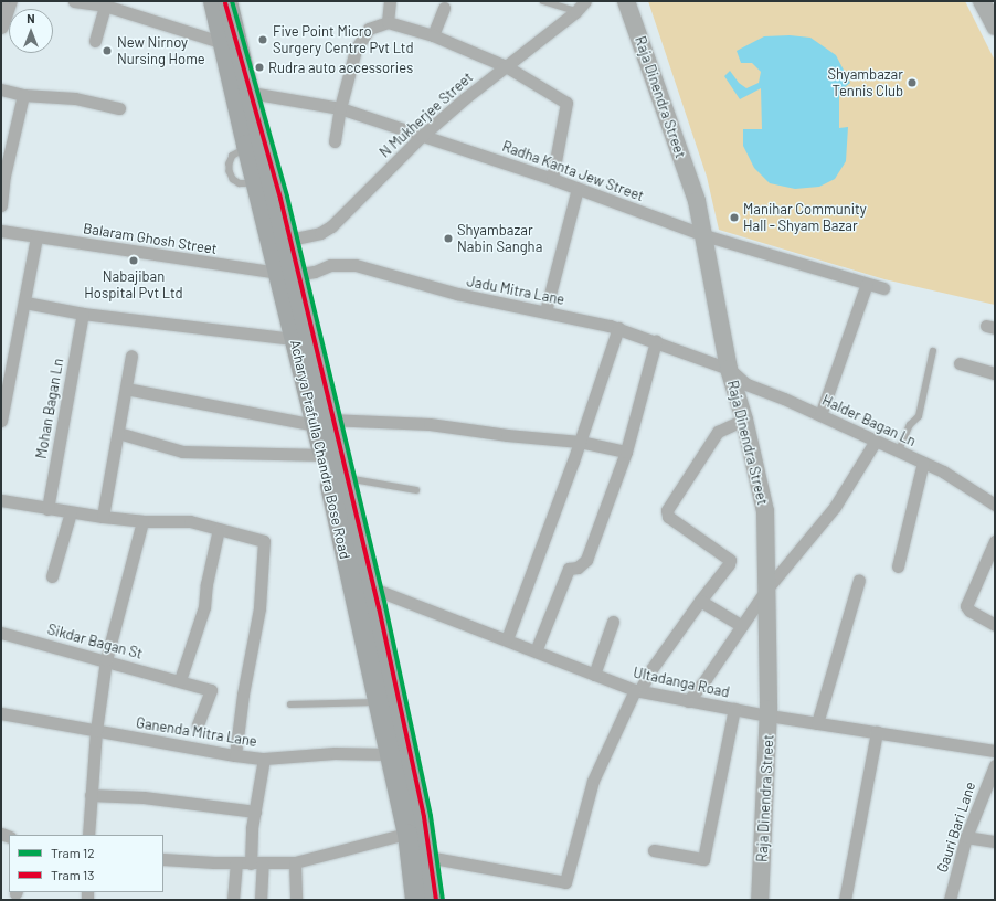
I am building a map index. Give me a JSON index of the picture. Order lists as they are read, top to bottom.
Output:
{
  "streets": {
    "main road": ["Raja Dinendra Street", "Acharya Prafulla Chandra Bose Road"],
    "street": [
      "N Mukherjee Street",
      "Radha Kanta Jew Street",
      "Balaram Ghosh Street",
      "Jadu Mitra Lane",
      "Mohan Bagan Ln",
      "Halder Bagan Ln",
      "Sikdar Bagan St",
      "Ultadanga Road",
      "Ganenda Mitra Lane",
      "Gauri Bari Lane"
    ]
  },
  "crossings": [
    ["Raja Dinendra Street", "Radha Kanta Jew Street"],
    ["Raja Dinendra Street", "Jadu Mitra Lane"],
    ["Raja Dinendra Street", "Halder Bagan Ln"],
    ["Raja Dinendra Street", "Ultadanga Road"],
    ["N Mukherjee Street", "Radha Kanta Jew Street"],
    ["Balaram Ghosh Street", "Jadu Mitra Lane"],
    ["Balaram Ghosh Street", "Acharya Prafulla Chandra Bose Road"],
    ["Jadu Mitra Lane", "Halder Bagan Ln"],
    ["Jadu Mitra Lane", "Acharya Prafulla Chandra Bose Road"],
    ["Acharya Prafulla Chandra Bose Road", "Ultadanga Road"],
    ["Acharya Prafulla Chandra Bose Road", "Ganenda Mitra Lane"]
  ],
  "places": [
    "Five Point Micro Surgery Centre Pvt Ltd",
    "New Nirnoy Nursing Home",
    "Rudra auto accessories",
    "Shyambazar Tennis Club",
    "Manihar Community Hall - Shyam Bazar",
    "Shyambazar Nabin Sangha",
    "Nabajiban Hospital Pvt Ltd"
  ],
  "lines": ["tram line 12", "tram line 13"],
  "legend": ["Tram 12", "Tram 13"],
  "north": "top"
}
